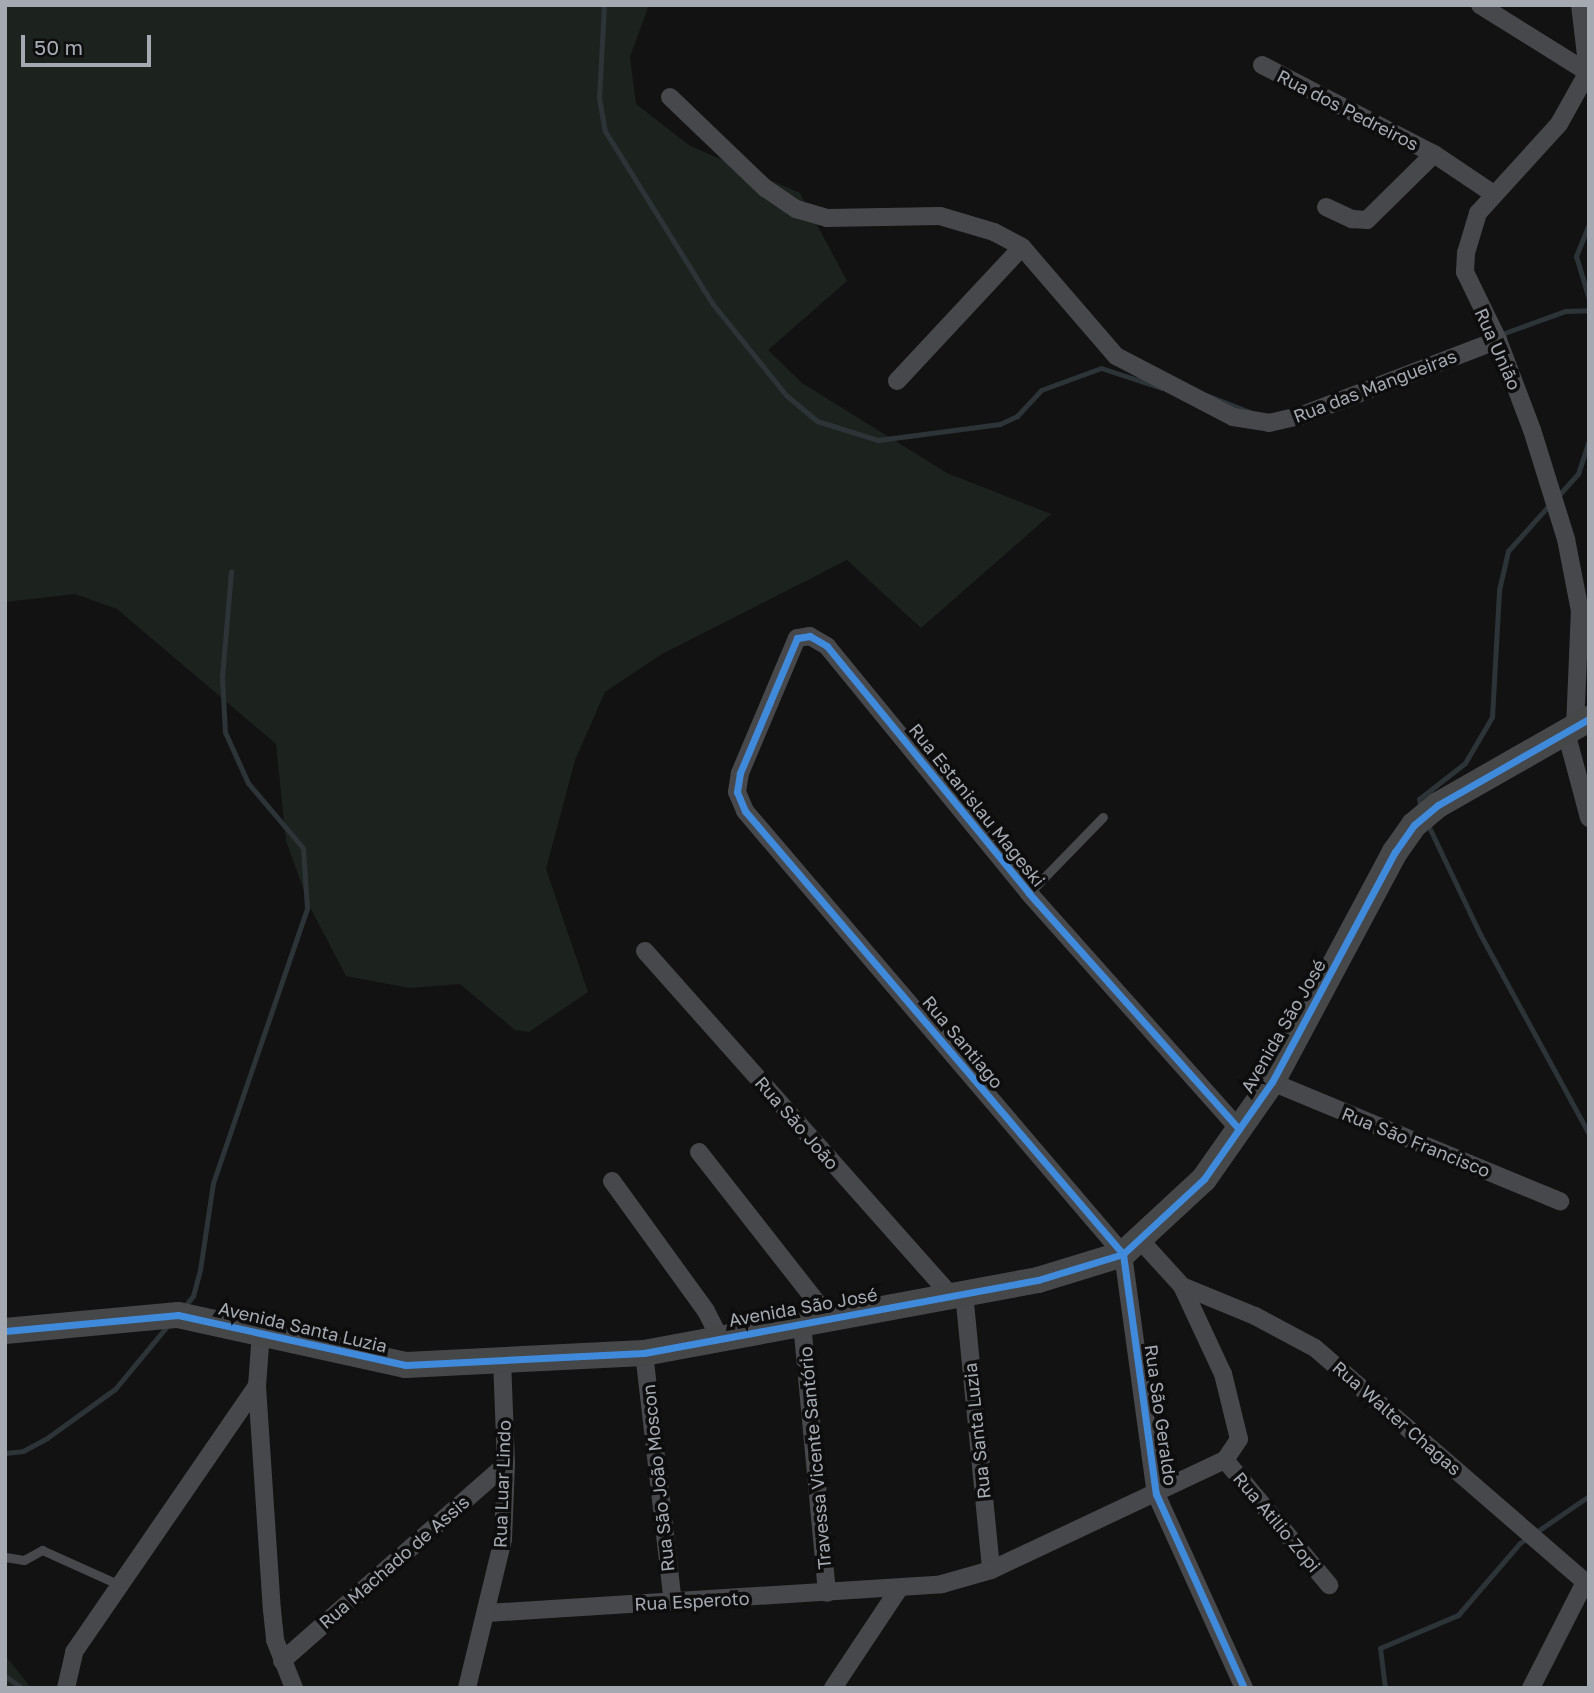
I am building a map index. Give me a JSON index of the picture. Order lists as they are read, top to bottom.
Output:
{
  "streets": {
    "street": [
      "Rua dos Pedreiros",
      "Rua União",
      "Rua das Mangueiras",
      "Rua Estanislau Mageski",
      "Avenida São José",
      "Rua Santiago",
      "Rua São João",
      "Rua São Francisco",
      "Avenida Santa Luzia",
      "Rua São Geraldo",
      "Rua Walter Chagas",
      "Rua Santa Luzia",
      "Travessa Vicente Santório",
      "Rua São João Moscon",
      "Rua Luar Lindo",
      "Rua Atilio Zopi",
      "Rua Machado de Assis",
      "Rua Esperoto"
    ]
  },
  "crossings": [
    ["Rua dos Pedreiros", "Rua União"],
    ["Rua União", "Rua das Mangueiras"],
    ["Rua União", "Avenida São José"],
    ["Rua Estanislau Mageski", "Avenida São José"],
    ["Rua Estanislau Mageski", "Rua Santiago"],
    ["Avenida São José", "Rua Santiago"],
    ["Avenida São José", "Rua São João"],
    ["Avenida São José", "Rua São Francisco"],
    ["Avenida São José", "Avenida Santa Luzia"],
    ["Avenida São José", "Rua São Geraldo"],
    ["Avenida São José", "Rua Santa Luzia"],
    ["Avenida São José", "Travessa Vicente Santório"],
    ["Rua Santiago", "Rua São Geraldo"],
    ["Rua Santiago", "Rua Walter Chagas"],
    ["Rua São João", "Rua Santa Luzia"],
    ["Avenida Santa Luzia", "Rua São João Moscon"],
    ["Avenida Santa Luzia", "Rua Luar Lindo"],
    ["Rua São Geraldo", "Rua Esperoto"],
    ["Rua Santa Luzia", "Rua Esperoto"],
    ["Travessa Vicente Santório", "Rua Esperoto"],
    ["Rua São João Moscon", "Rua Esperoto"],
    ["Rua Luar Lindo", "Rua Machado de Assis"],
    ["Rua Luar Lindo", "Rua Esperoto"],
    ["Rua Atilio Zopi", "Rua Esperoto"]
  ],
  "scale_bar": "50 m"
}
